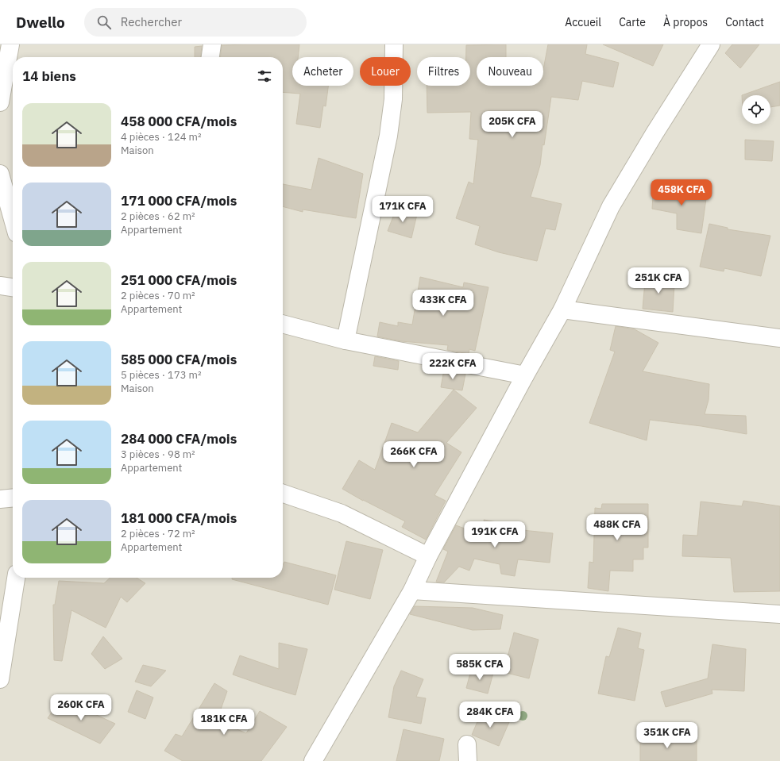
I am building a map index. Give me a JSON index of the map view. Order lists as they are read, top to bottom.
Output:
{
  "page": {
    "header": "Dwello",
    "search": "Rechercher",
    "nav": [
      "Accueil",
      "Carte",
      "À propos",
      "Contact"
    ],
    "chip": [
      "Acheter",
      "Louer",
      "Filtres",
      "Nouveau"
    ],
    "heading": "14 biens",
    "list": [
      {
        "name": "458 000 CFA/mois",
        "note": "4 pièces · 124 m² · Maison"
      },
      {
        "name": "171 000 CFA/mois",
        "note": "2 pièces · 62 m² · Appartement"
      },
      {
        "name": "251 000 CFA/mois",
        "note": "2 pièces · 70 m² · Appartement"
      },
      {
        "name": "585 000 CFA/mois",
        "note": "5 pièces · 173 m² · Maison"
      },
      {
        "name": "284 000 CFA/mois",
        "note": "3 pièces · 98 m² · Appartement"
      },
      {
        "name": "181 000 CFA/mois",
        "note": "2 pièces · 72 m² · Appartement"
      }
    ],
    "price": [
      "205K CFA",
      "458K CFA",
      "171K CFA",
      "251K CFA",
      "433K CFA",
      "222K CFA",
      "266K CFA",
      "488K CFA",
      "191K CFA",
      "585K CFA",
      "260K CFA",
      "284K CFA",
      "181K CFA",
      "351K CFA"
    ]
  }
}
